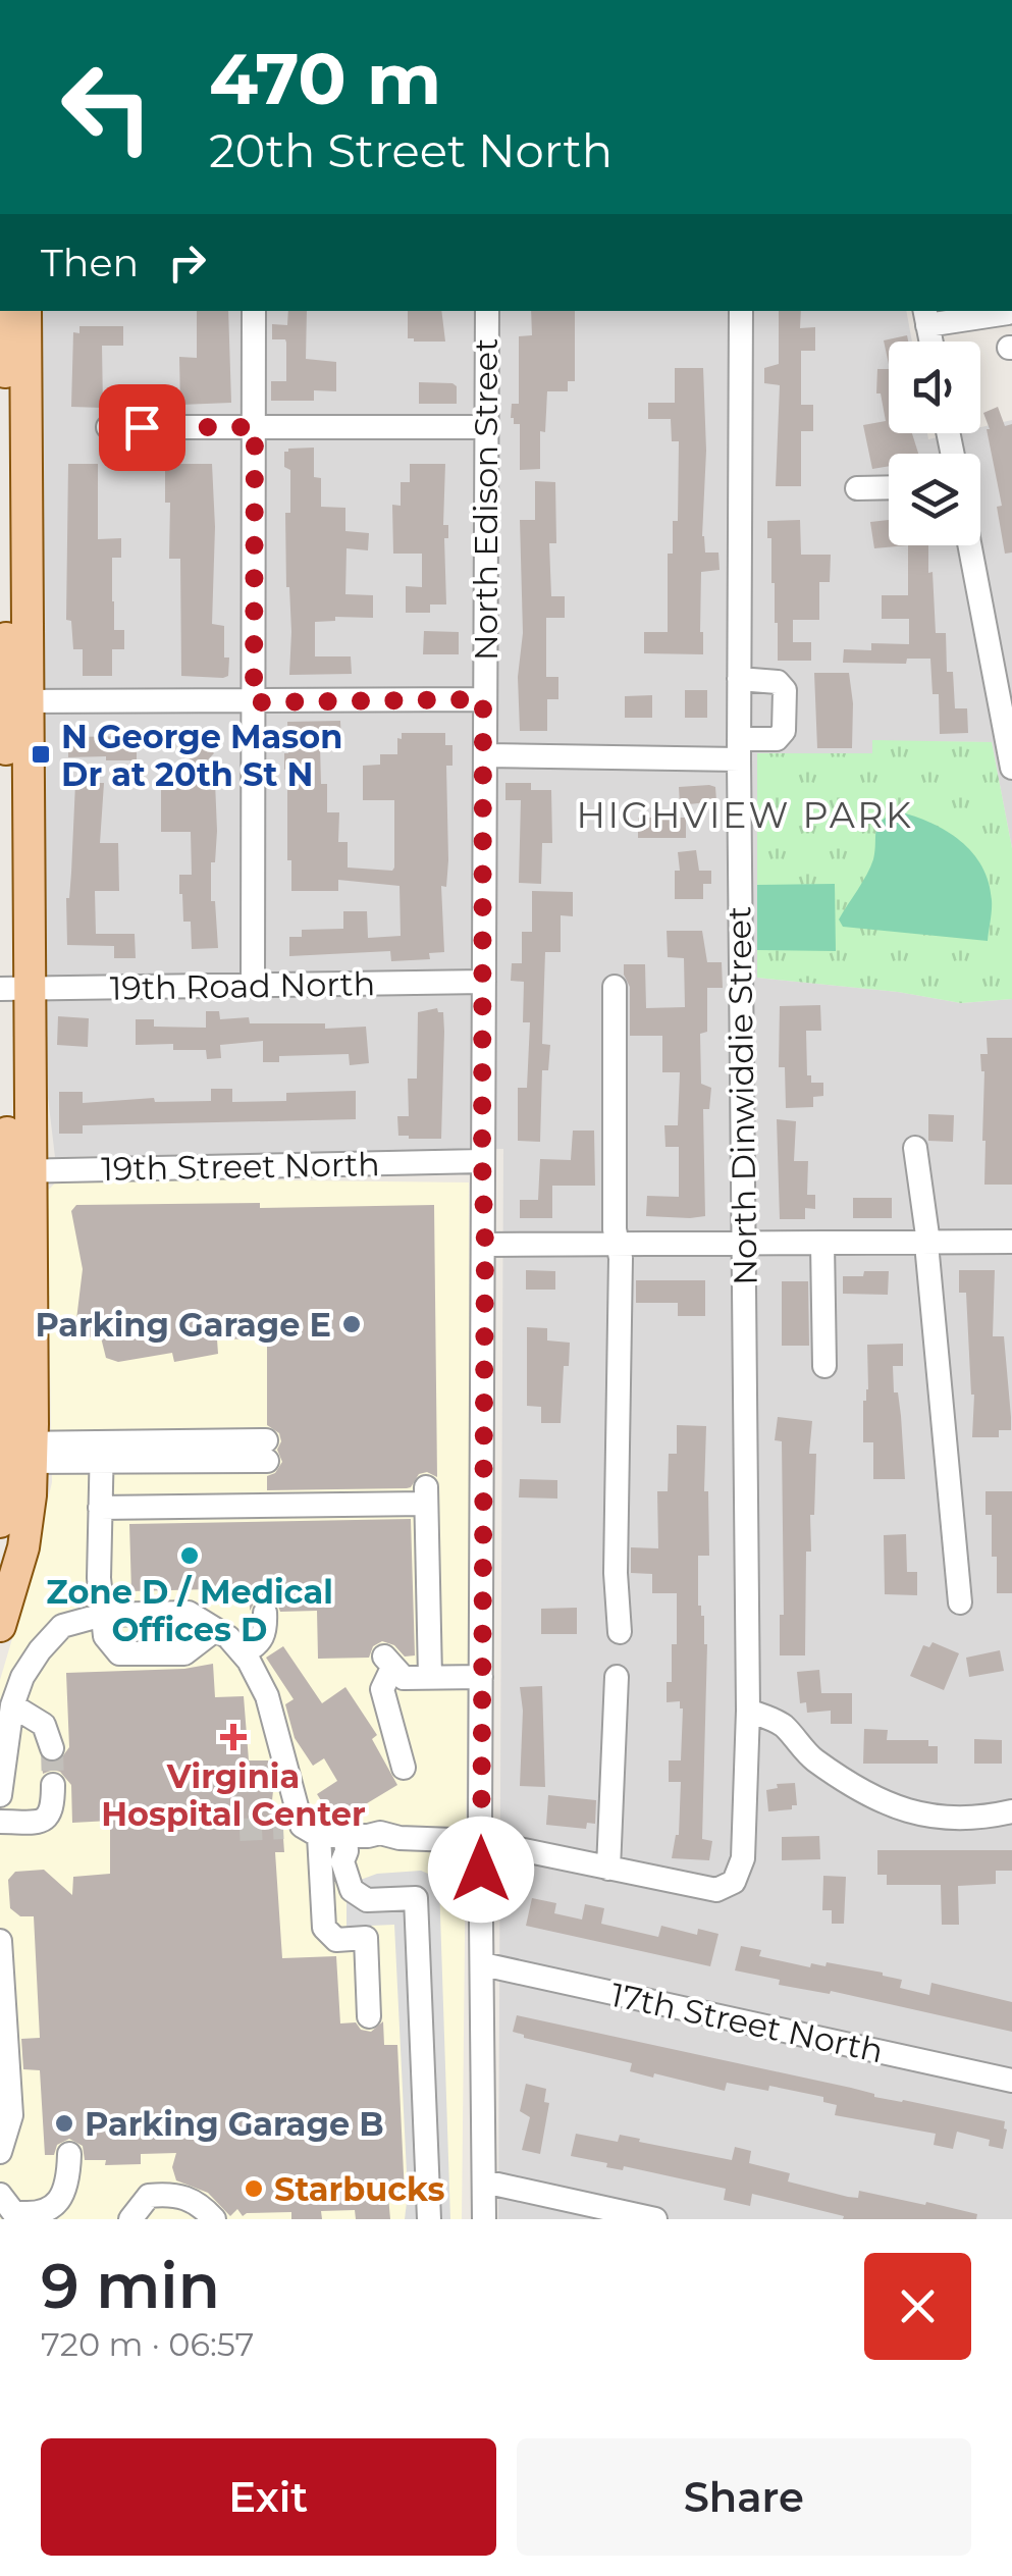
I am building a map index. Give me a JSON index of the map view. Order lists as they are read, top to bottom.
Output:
{
  "streets": {
    "street": [
      "North Edison Street",
      "19th Road North",
      "North Dinwiddie Street",
      "19th Street North",
      "17th Street North"
    ]
  },
  "crossings": [
    ["North Edison Street", "19th Road North"],
    ["North Edison Street", "19th Street North"],
    ["North Edison Street", "17th Street North"]
  ],
  "districts": ["HIGHVIEW PARK"],
  "places": {
    "transit": ["N George Mason Dr at 20th St N"],
    "other": [
      "Parking Garage E",
      "Zone D / Medical Offices D",
      "Parking Garage B",
      "Starbucks"
    ],
    "health": ["Virginia Hospital Center"]
  },
  "page": {
    "turn": ["470 m", "20th Street North"],
    "then": "Then",
    "heading": ["9 min", "720 m · 06:57"],
    "buttons": ["Exit", "Share"]
  }
}
